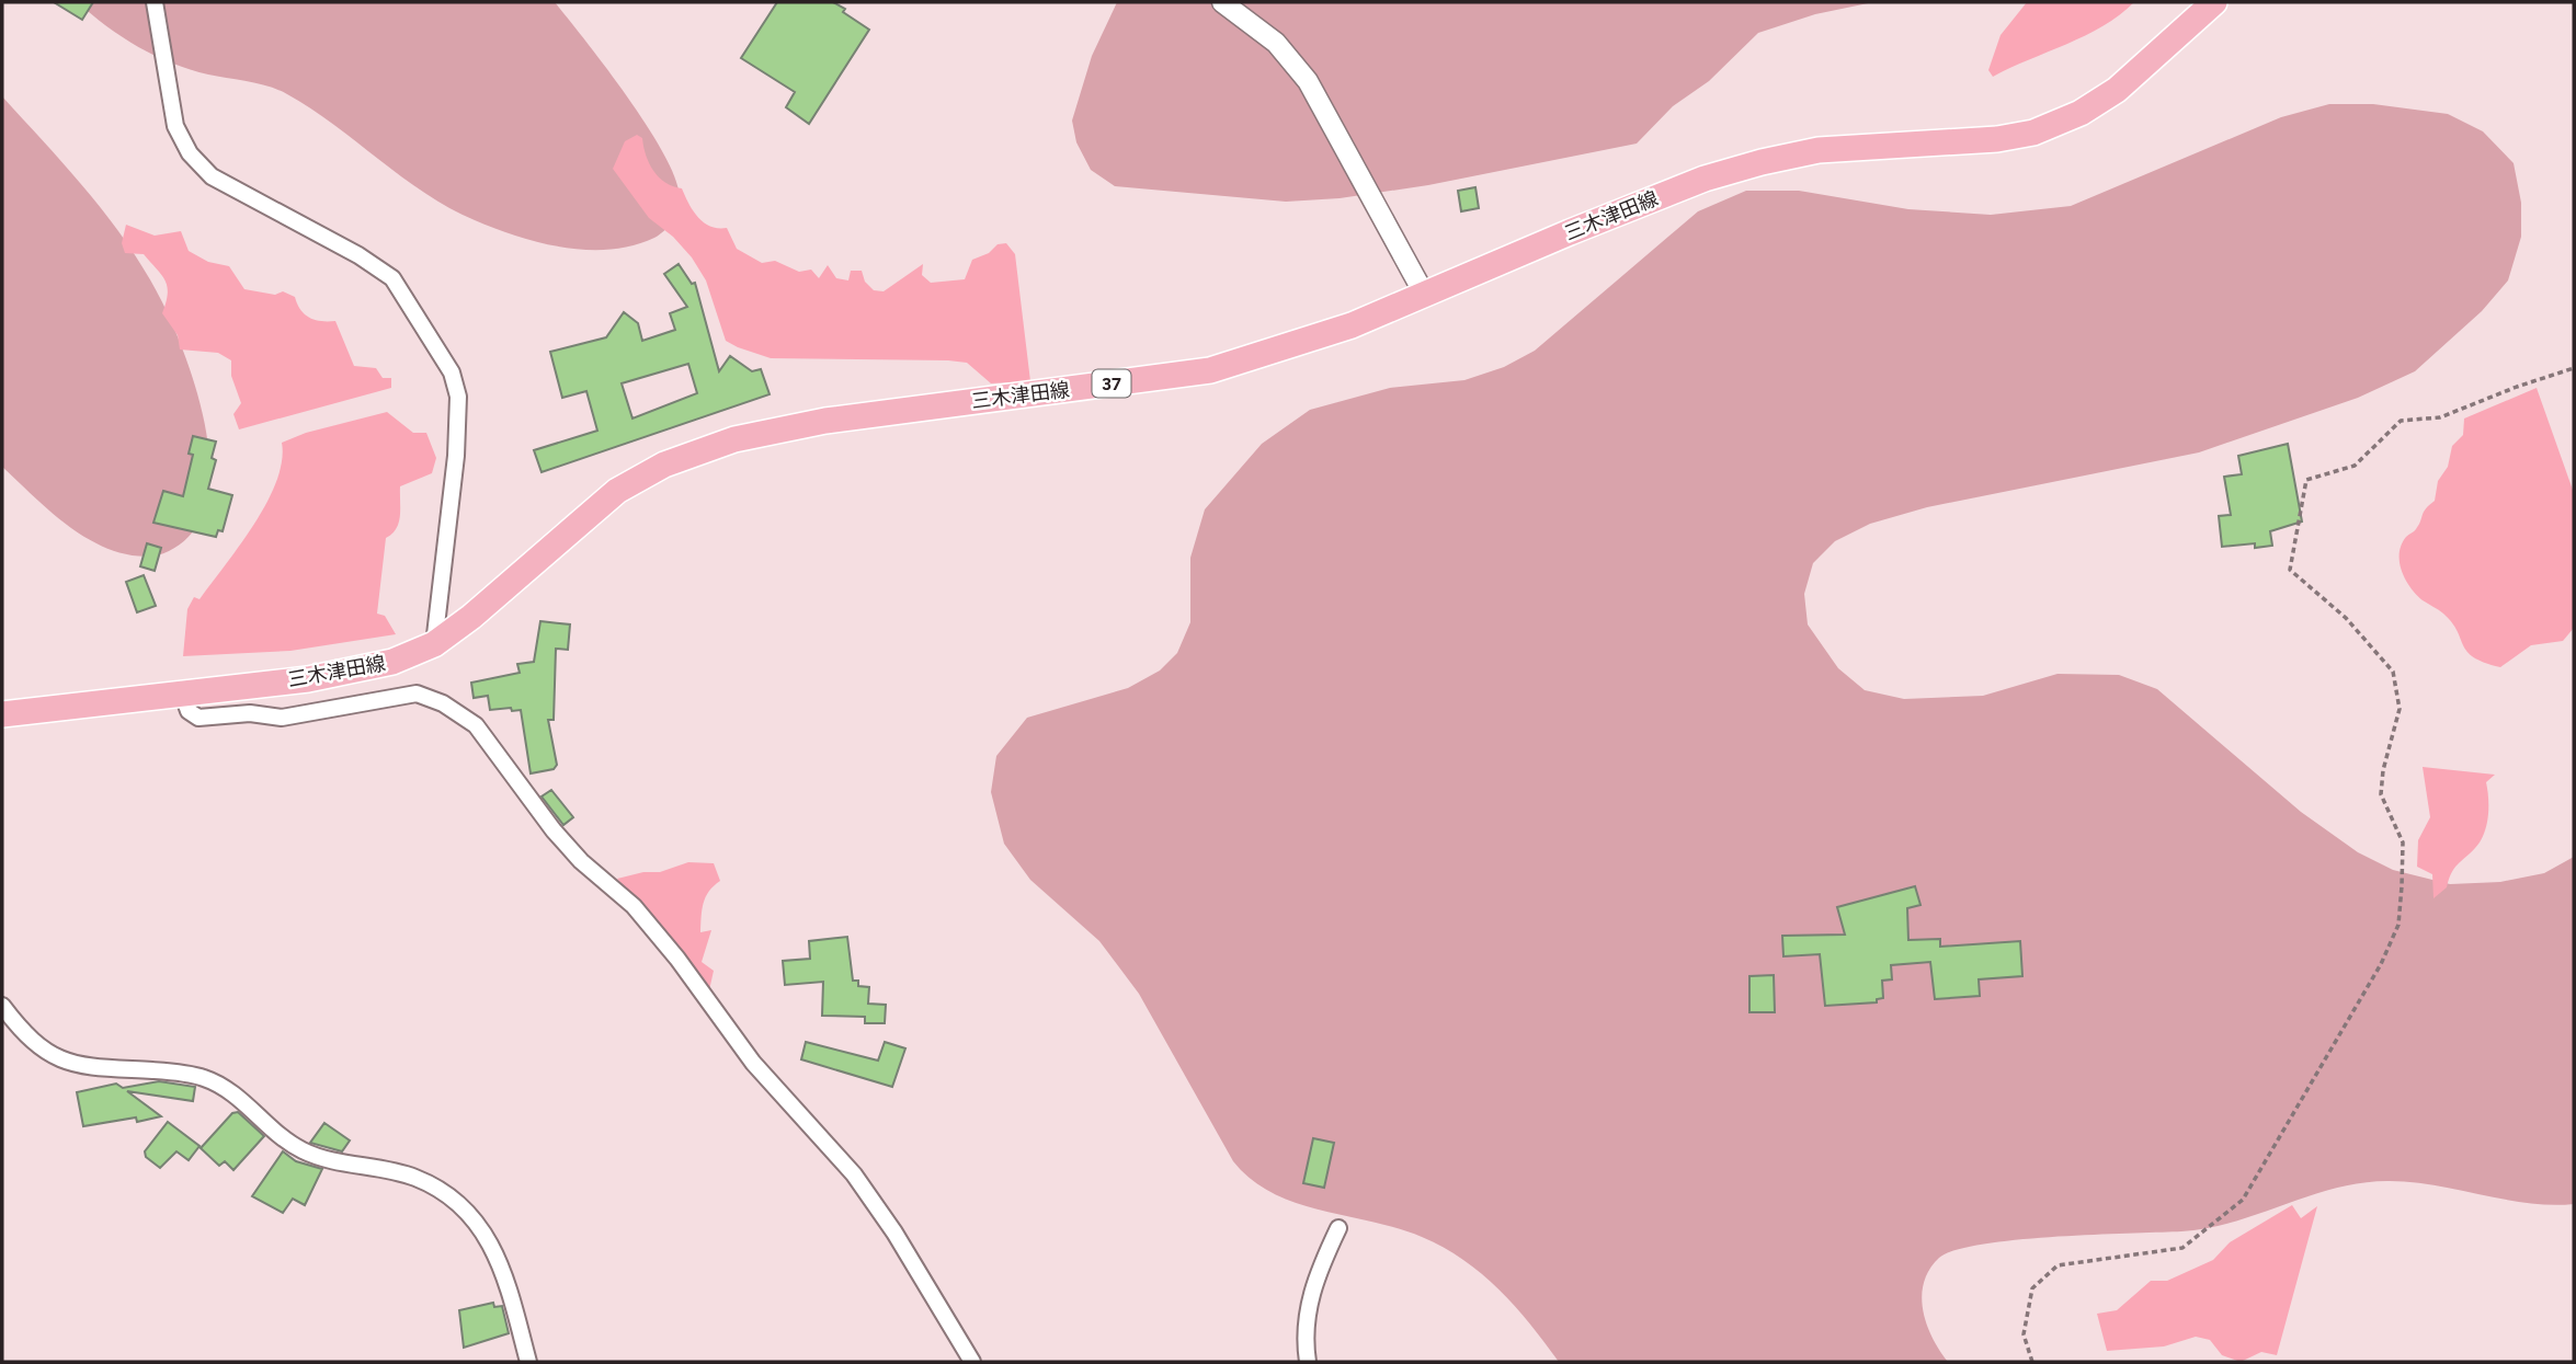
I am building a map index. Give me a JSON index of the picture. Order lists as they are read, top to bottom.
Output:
{
  "streets": {
    "main road": ["三木津田線", "37"]
  }
}
